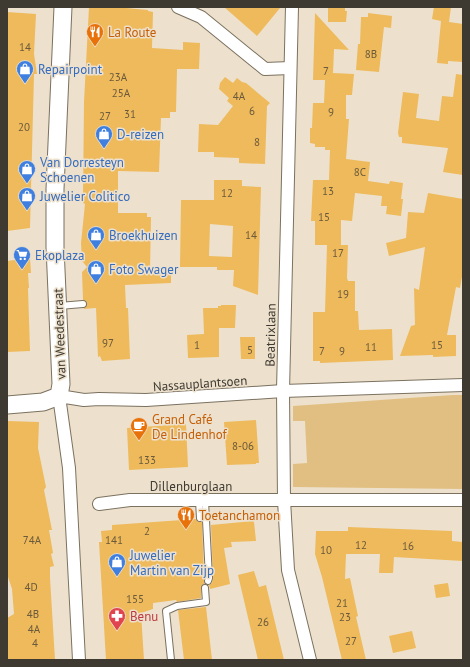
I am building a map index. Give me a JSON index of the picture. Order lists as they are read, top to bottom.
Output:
{
  "streets": {
    "main road": ["van Weedestraat"],
    "street": ["Beatrixlaan", "Nassauplantsoen", "Dillenburglaan"]
  },
  "crossings": [
    ["van Weedestraat", "Nassauplantsoen"],
    ["Beatrixlaan", "Nassauplantsoen"],
    ["Beatrixlaan", "Dillenburglaan"]
  ],
  "places": {
    "restaurant": ["La Route", "Toetanchamon"],
    "shop": [
      "Repairpoint",
      "D-reizen",
      "Van Dorresteyn Schoenen",
      "Juwelier Colitico",
      "Broekhuizen",
      "Foto Swager",
      "Juwelier Martin van Zijp"
    ],
    "supermarket": ["Ekoplaza"],
    "cafe": ["Grand Café De Lindenhof"],
    "pharmacy": ["Benu"]
  },
  "house_numbers": [
    "14",
    "8B",
    "7",
    "23A",
    "25A",
    "4A",
    "6",
    "9",
    "31",
    "27",
    "20",
    "8",
    "8C",
    "13",
    "12",
    "15",
    "14",
    "17",
    "19",
    "97",
    "1",
    "15",
    "11",
    "5",
    "7",
    "9",
    "8-06",
    "133",
    "2",
    "74A",
    "141",
    "12",
    "16",
    "10",
    "4D",
    "155",
    "21",
    "4B",
    "23",
    "26",
    "4A",
    "27",
    "4"
  ]
}
